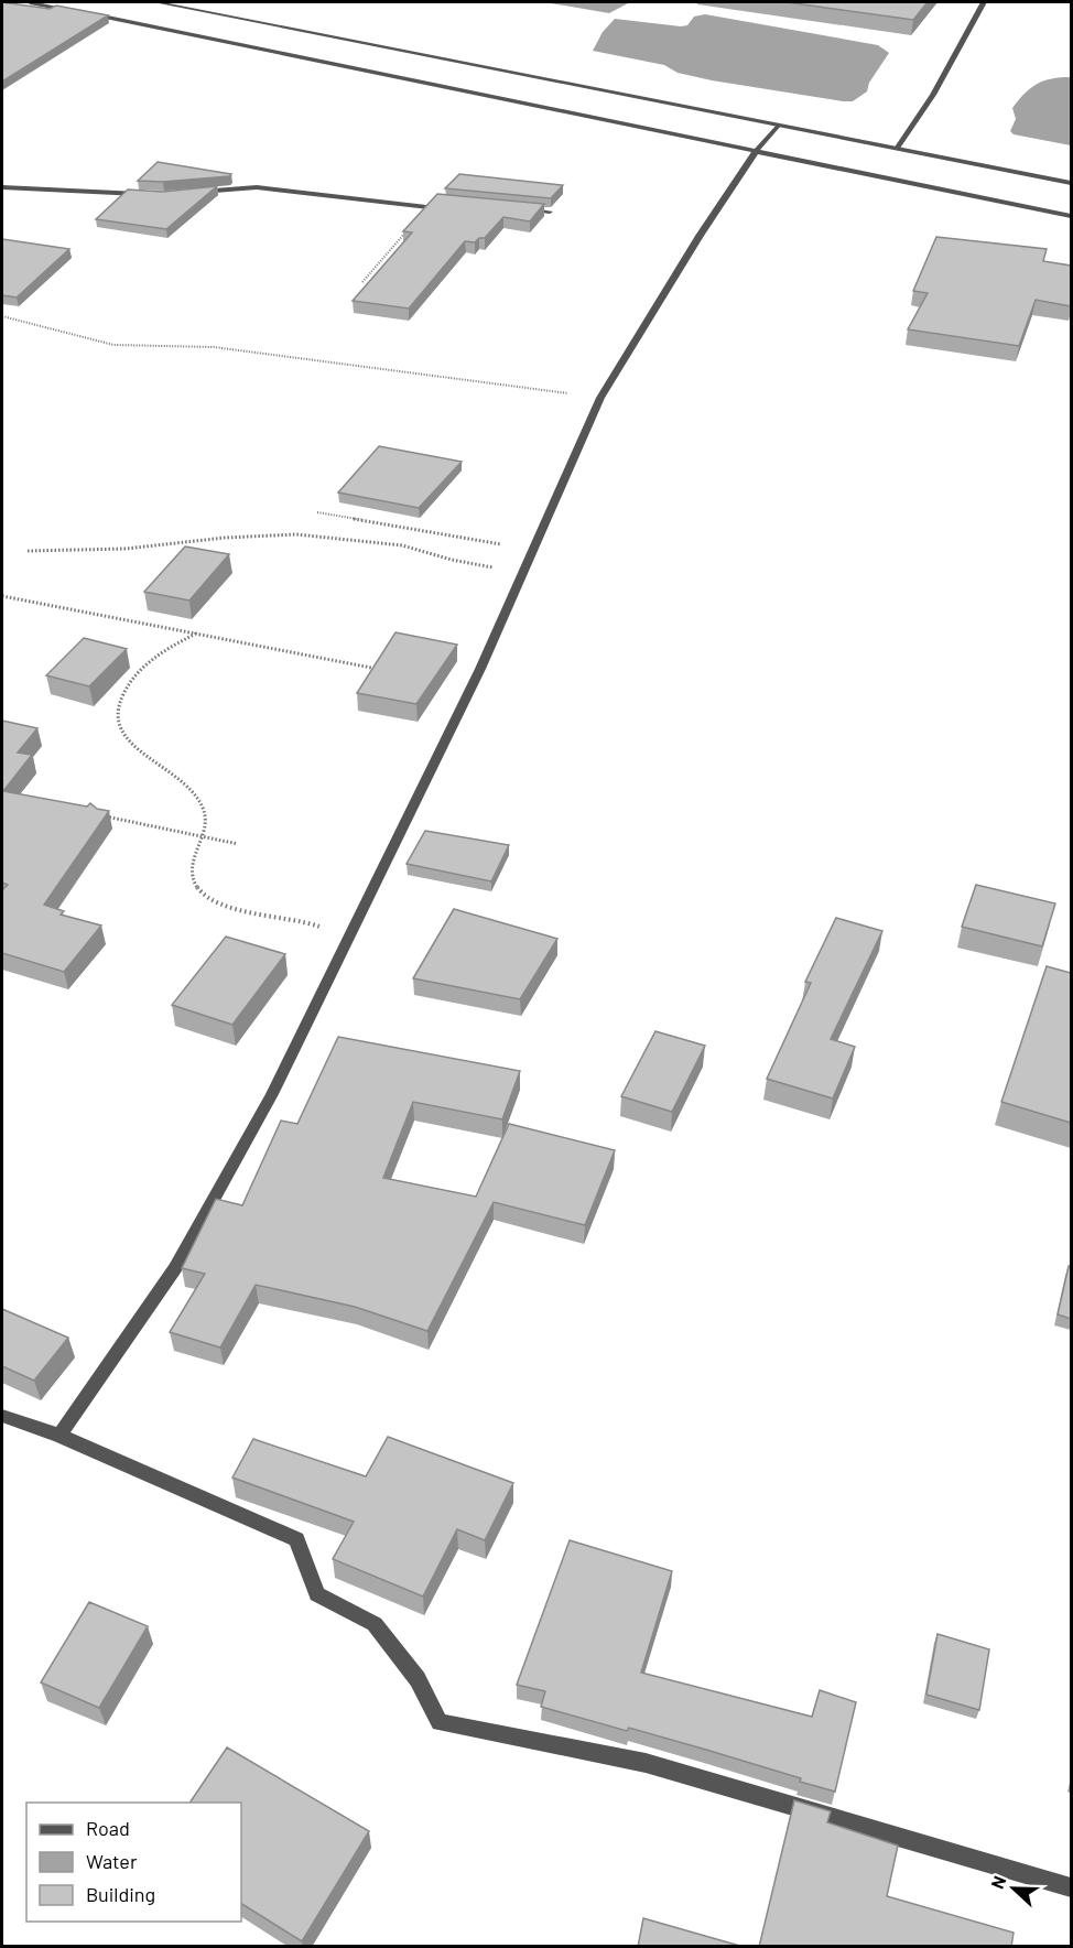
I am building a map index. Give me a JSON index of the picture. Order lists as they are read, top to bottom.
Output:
{
  "legend": ["Road", "Water", "Building"],
  "north": "left"
}
